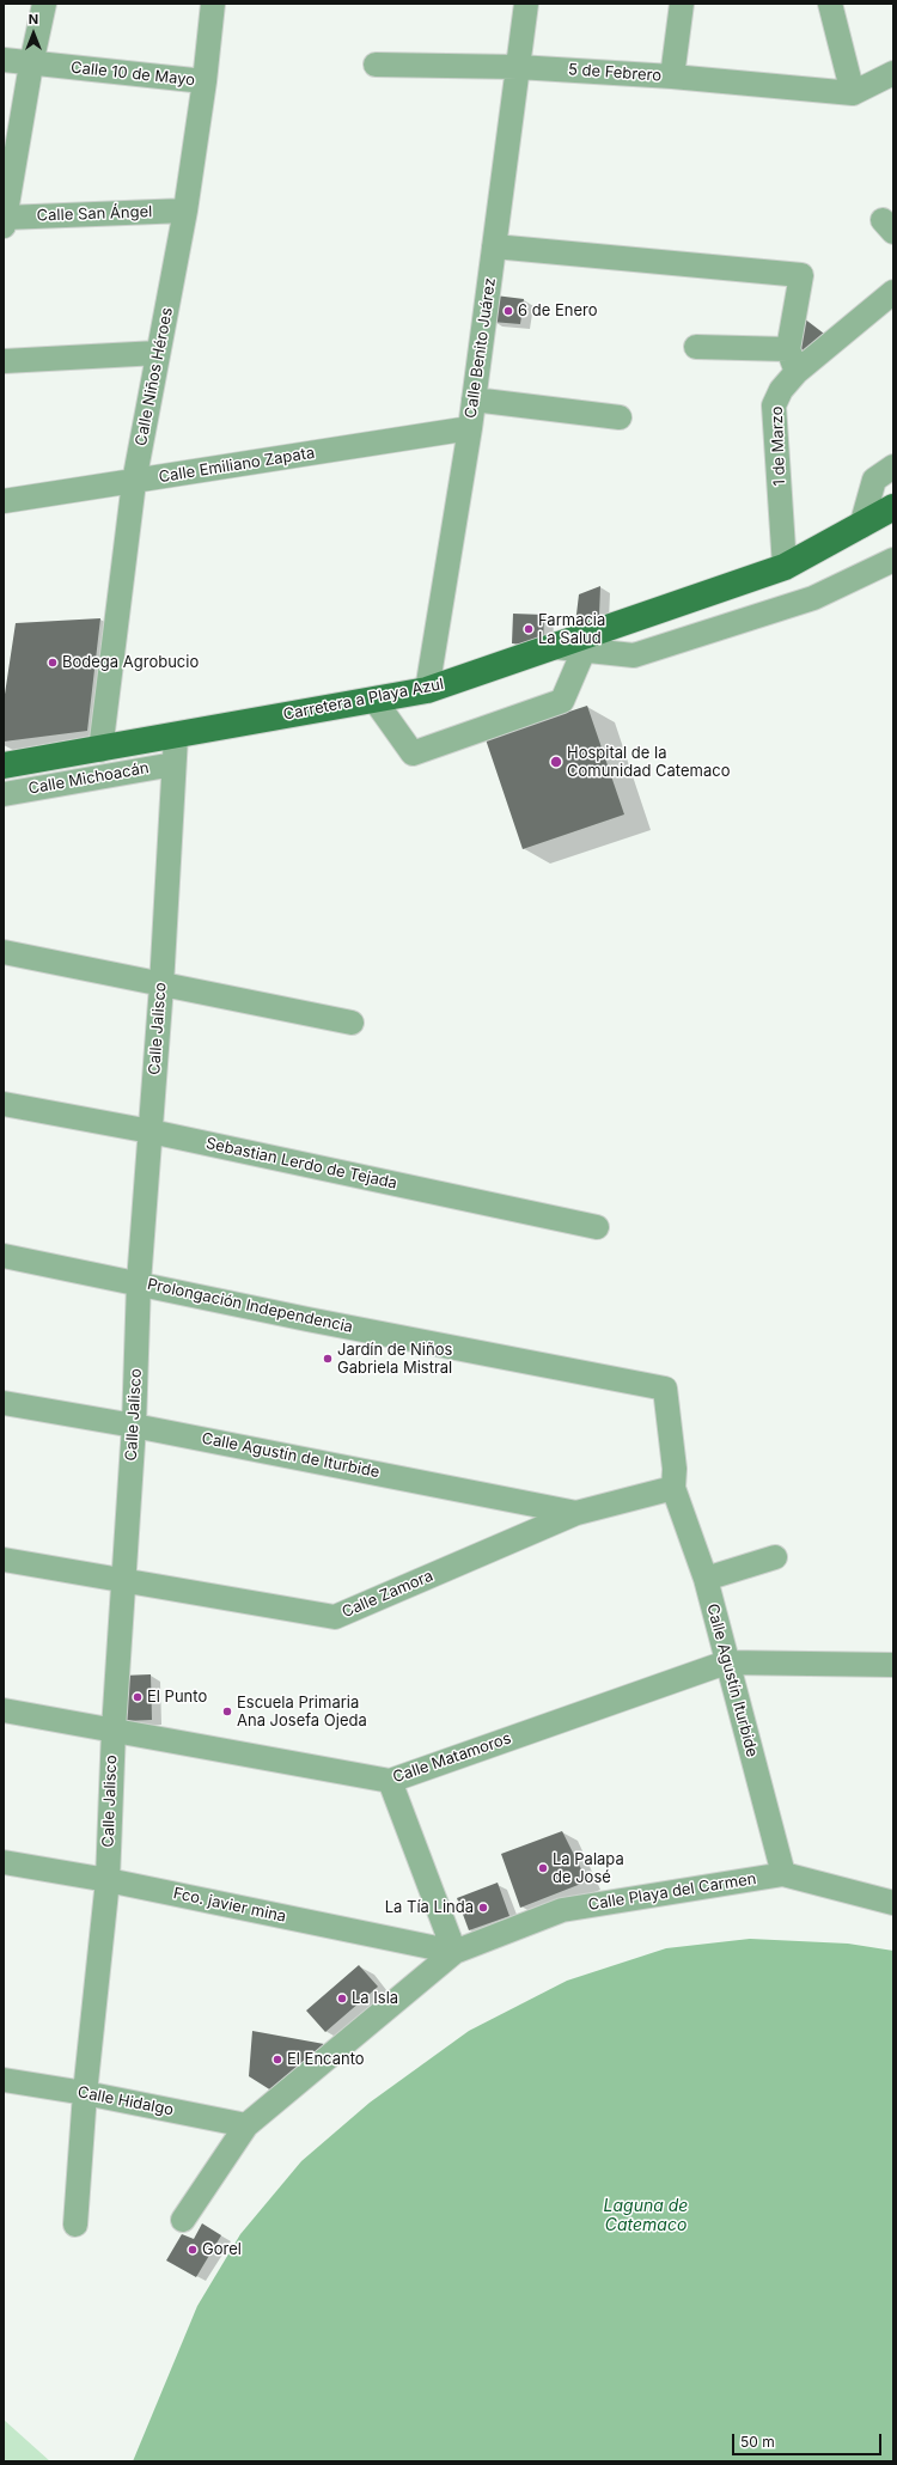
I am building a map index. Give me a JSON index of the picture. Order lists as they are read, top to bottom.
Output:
{
  "streets": {
    "main road": ["Carretera a Playa Azul"],
    "street": [
      "5 de Febrero",
      "Calle 10 de Mayo",
      "Calle San Ángel",
      "Calle Benito Juárez",
      "Calle Niños Héroes",
      "1 de Marzo",
      "Calle Emiliano Zapata",
      "Calle Michoacán",
      "Calle Jalisco",
      "Sebastian Lerdo de Tejada",
      "Prolongación Independencia",
      "Calle Agustín de Iturbide",
      "Calle Zamora",
      "Calle Agustín Iturbide",
      "Calle Matamoros",
      "Calle Playa del Carmen",
      "Fco. javier mina",
      "Calle Hidalgo"
    ]
  },
  "crossings": [
    ["5 de Febrero", "Calle Benito Juárez"],
    ["Calle 10 de Mayo", "Calle Niños Héroes"],
    ["Calle San Ángel", "Calle Niños Héroes"],
    ["Calle Benito Juárez", "Calle Emiliano Zapata"],
    ["Calle Benito Juárez", "Carretera a Playa Azul"],
    ["Calle Niños Héroes", "Calle Emiliano Zapata"],
    ["Calle Niños Héroes", "Carretera a Playa Azul"],
    ["1 de Marzo", "Carretera a Playa Azul"],
    ["Carretera a Playa Azul", "Calle Jalisco"],
    ["Calle Michoacán", "Calle Jalisco"],
    ["Calle Jalisco", "Sebastian Lerdo de Tejada"],
    ["Calle Jalisco", "Prolongación Independencia"],
    ["Calle Jalisco", "Calle Agustín de Iturbide"],
    ["Calle Jalisco", "Calle Zamora"],
    ["Calle Jalisco", "Calle Matamoros"],
    ["Calle Jalisco", "Fco. javier mina"],
    ["Calle Jalisco", "Calle Hidalgo"],
    ["Prolongación Independencia", "Calle Zamora"],
    ["Prolongación Independencia", "Calle Agustín Iturbide"],
    ["Calle Agustín de Iturbide", "Calle Zamora"],
    ["Calle Zamora", "Calle Agustín Iturbide"],
    ["Calle Agustín Iturbide", "Calle Matamoros"],
    ["Calle Agustín Iturbide", "Calle Playa del Carmen"],
    ["Calle Playa del Carmen", "Fco. javier mina"]
  ],
  "water": ["Laguna de Catemaco"],
  "places": [
    "6 de Enero",
    "Farmacia La Salud",
    "Bodega Agrobucio",
    "Hospital de la Comunidad Catemaco",
    "Jardín de Niños Gabriela Mistral",
    "El Punto",
    "Escuela Primaria Ana Josefa Ojeda",
    "La Palapa de José",
    "La Tía Linda",
    "La Isla",
    "El Encanto",
    "Gorel"
  ],
  "scale_bar": "50 m",
  "north": "top"
}
